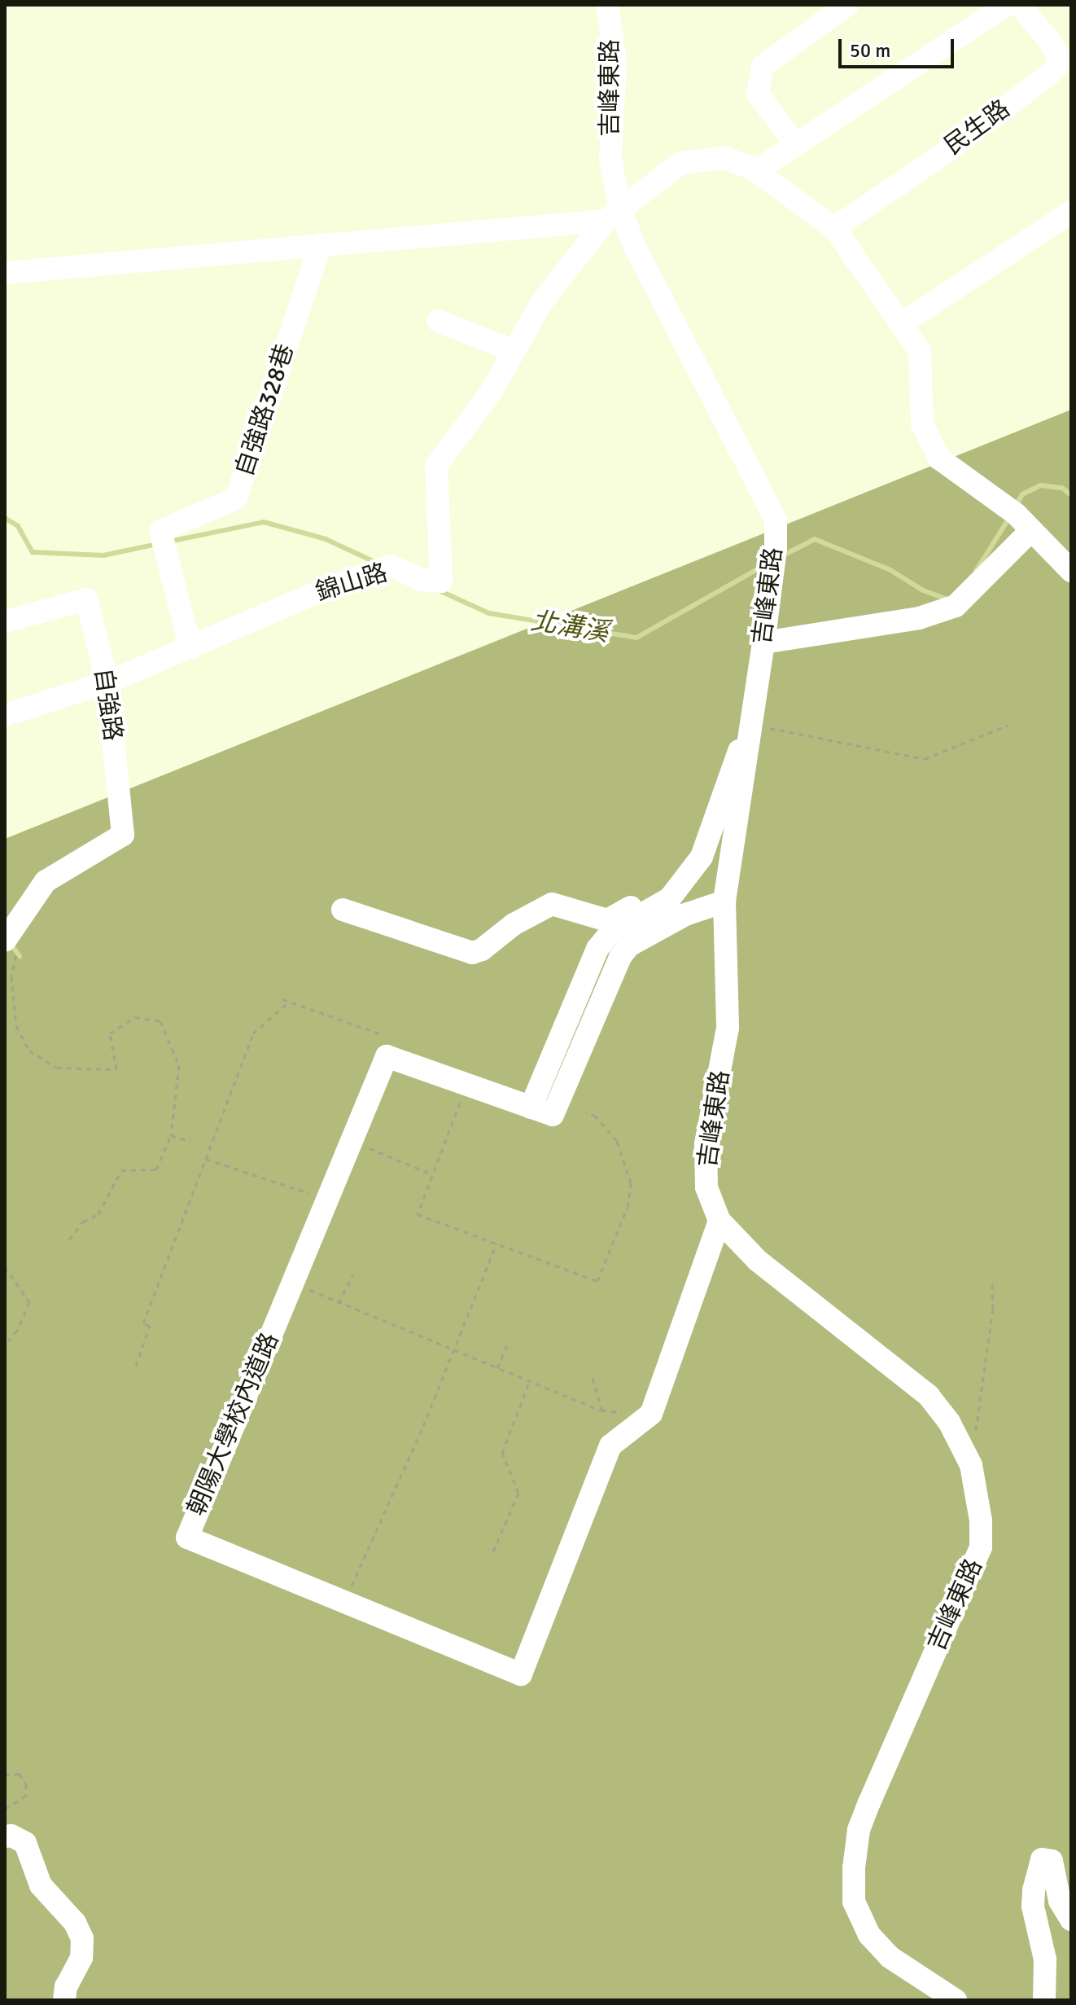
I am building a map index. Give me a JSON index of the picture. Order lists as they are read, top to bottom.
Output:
{
  "streets": {
    "street": [
      "吉峰東路",
      "民生路",
      "自強路328巷",
      "錦山路",
      "自強路",
      "朝陽大學校內道路"
    ]
  },
  "crossings": [
    ["吉峰東路", "錦山路"],
    ["吉峰東路", "朝陽大學校內道路"],
    ["自強路328巷", "錦山路"],
    ["錦山路", "自強路"]
  ],
  "water": ["北溝溪"],
  "scale_bar": "50 m"
}
